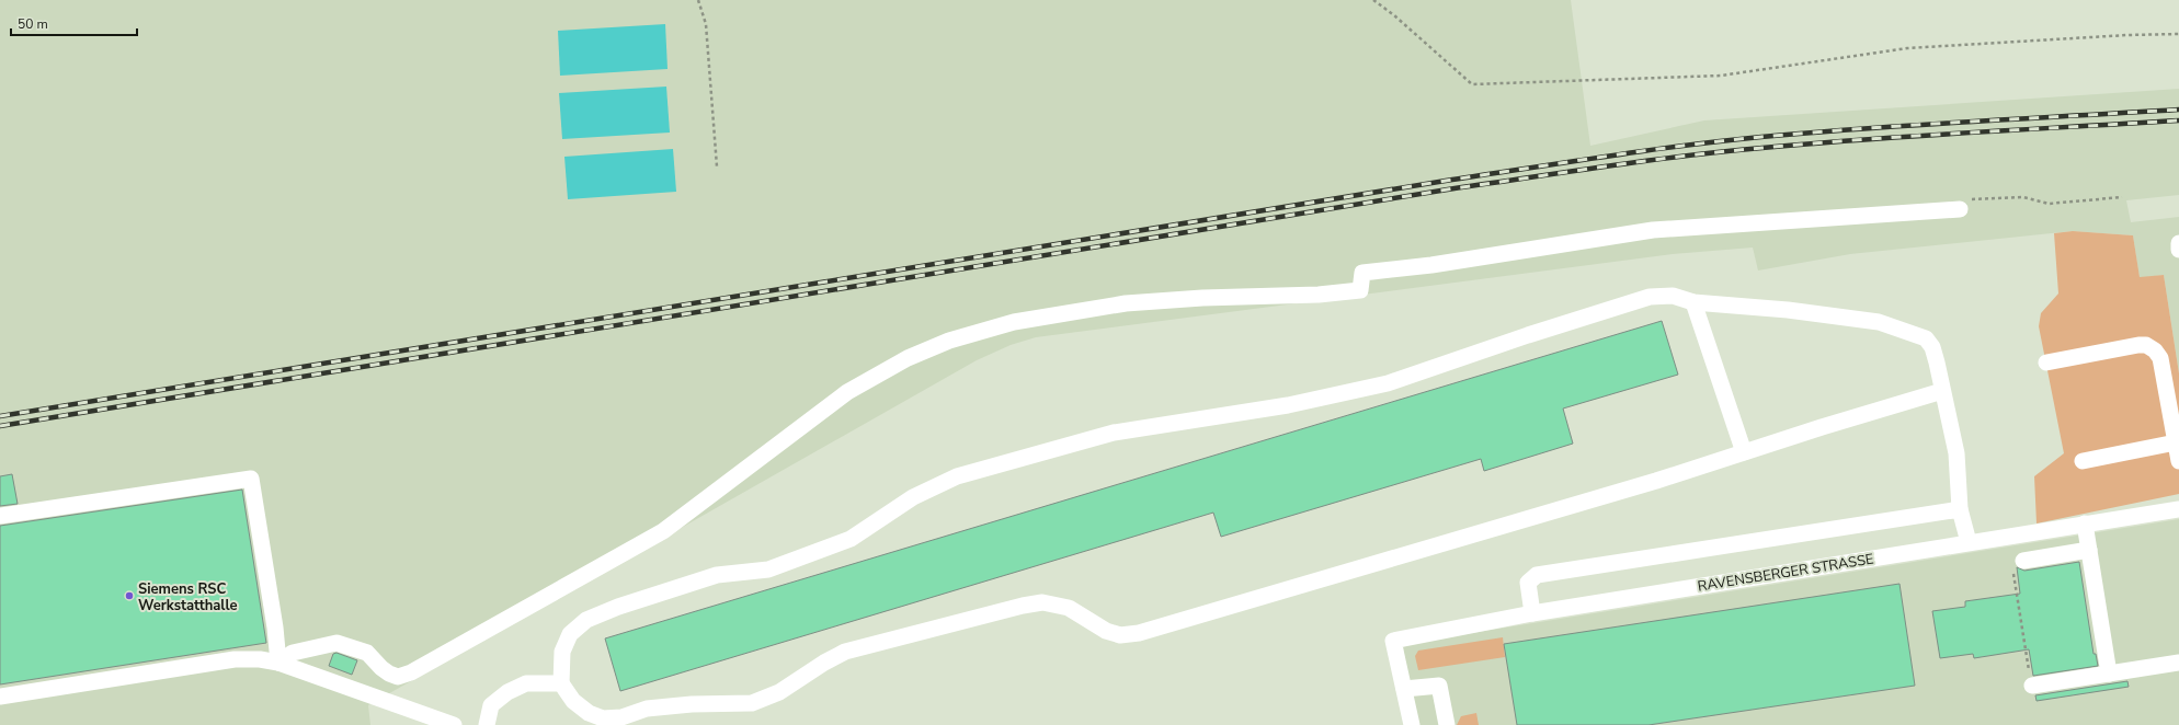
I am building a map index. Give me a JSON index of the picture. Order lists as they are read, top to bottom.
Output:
{
  "streets": {
    "street": ["RAVENSBERGER STRASSE"]
  },
  "places": ["Siemens RSC Werkstatthalle"],
  "scale_bar": "50 m"
}
